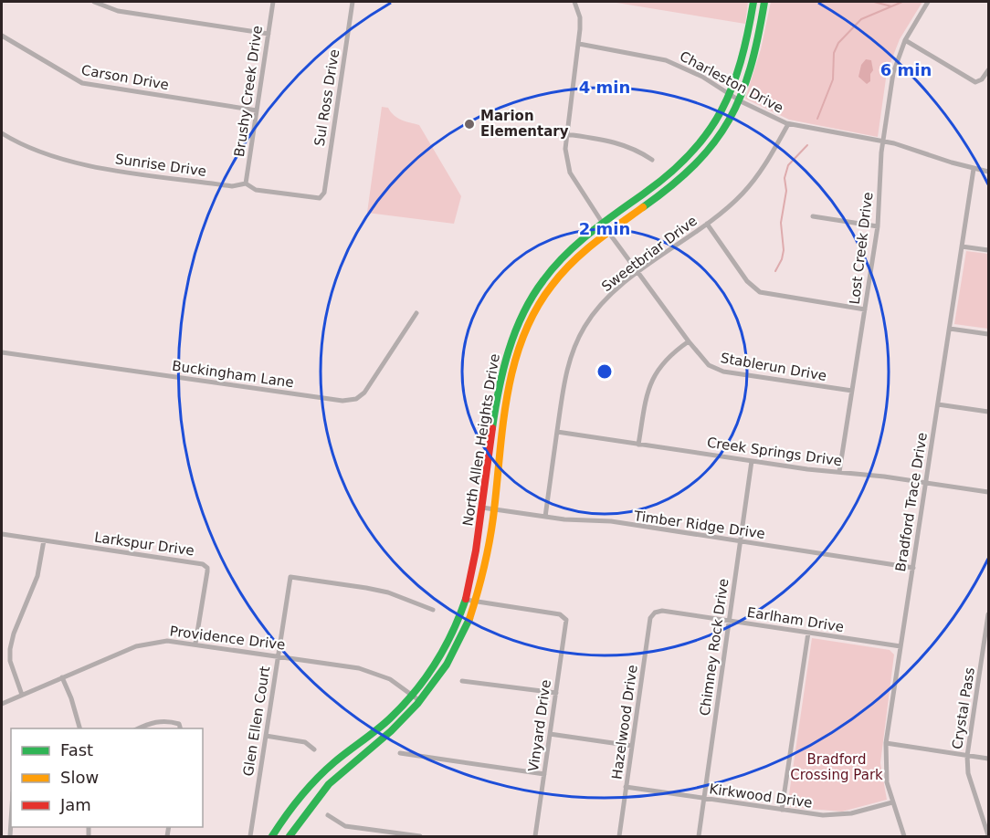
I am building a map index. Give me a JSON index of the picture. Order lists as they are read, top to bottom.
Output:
{
  "streets": {
    "main road": ["North Allen Heights Drive"],
    "street": [
      "Carson Drive",
      "Charleston Drive",
      "Brushy Creek Drive",
      "Sul Ross Drive",
      "Sunrise Drive",
      "Lost Creek Drive",
      "Sweetbriar Drive",
      "Stablerun Drive",
      "Buckingham Lane",
      "Creek Springs Drive",
      "Bradford Trace Drive",
      "Timber Ridge Drive",
      "Larkspur Drive",
      "Earlham Drive",
      "Providence Drive",
      "Chimney Rock Drive",
      "Crystal Pass",
      "Glen Ellen Court",
      "Hazelwood Drive",
      "Vinyard Drive",
      "Kirkwood Drive"
    ]
  },
  "crossings": [
    ["Carson Drive", "Brushy Creek Drive"],
    ["Charleston Drive", "Lost Creek Drive"],
    ["Charleston Drive", "Sweetbriar Drive"],
    ["Charleston Drive", "North Allen Heights Drive"],
    ["Charleston Drive", "Bradford Trace Drive"],
    ["Brushy Creek Drive", "Sunrise Drive"],
    ["Sul Ross Drive", "Sunrise Drive"],
    ["Lost Creek Drive", "Stablerun Drive"],
    ["Lost Creek Drive", "Creek Springs Drive"],
    ["Sweetbriar Drive", "Stablerun Drive"],
    ["Sweetbriar Drive", "Creek Springs Drive"],
    ["Sweetbriar Drive", "Timber Ridge Drive"],
    ["North Allen Heights Drive", "Timber Ridge Drive"],
    ["North Allen Heights Drive", "Providence Drive"],
    ["North Allen Heights Drive", "Vinyard Drive"],
    ["Creek Springs Drive", "Bradford Trace Drive"],
    ["Creek Springs Drive", "Chimney Rock Drive"],
    ["Bradford Trace Drive", "Timber Ridge Drive"],
    ["Bradford Trace Drive", "Earlham Drive"],
    ["Bradford Trace Drive", "Kirkwood Drive"],
    ["Timber Ridge Drive", "Chimney Rock Drive"],
    ["Larkspur Drive", "Providence Drive"],
    ["Earlham Drive", "Chimney Rock Drive"],
    ["Earlham Drive", "Hazelwood Drive"],
    ["Providence Drive", "Glen Ellen Court"],
    ["Chimney Rock Drive", "Kirkwood Drive"],
    ["Hazelwood Drive", "Kirkwood Drive"]
  ],
  "parks": ["Bradford Crossing Park"],
  "places": ["Marion Elementary"],
  "legend": ["Fast", "Slow", "Jam"],
  "rings": ["6 min", "4 min", "2 min"]
}
